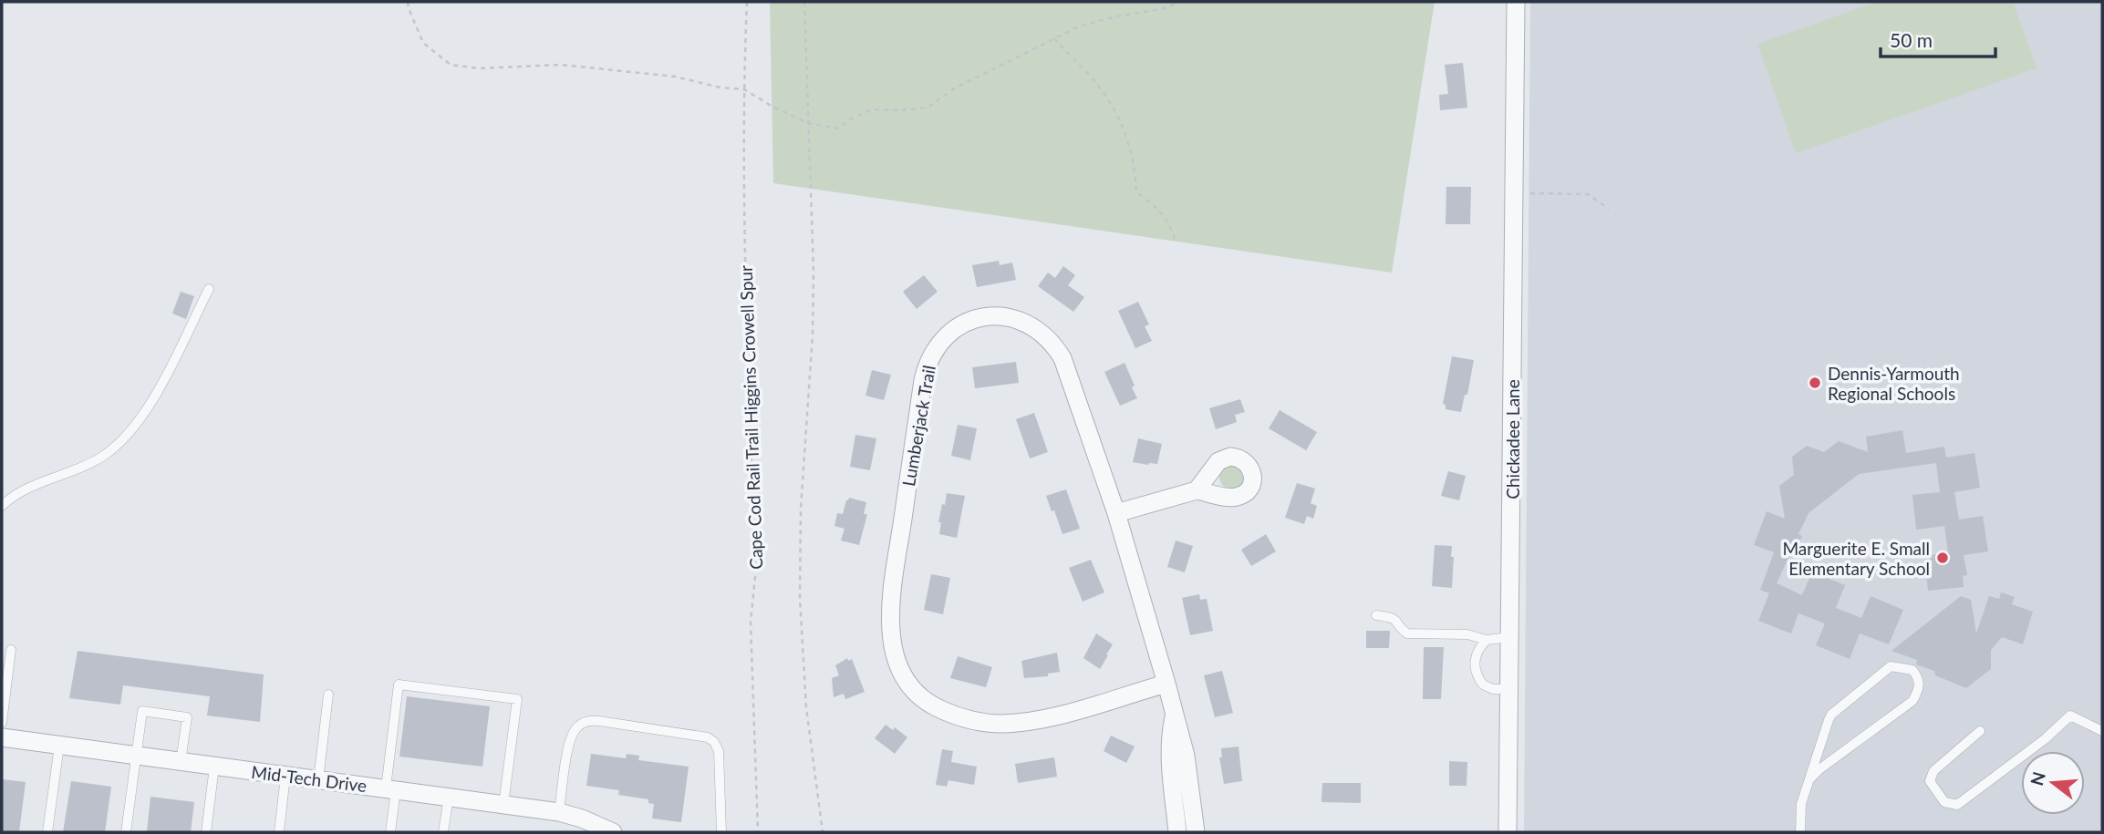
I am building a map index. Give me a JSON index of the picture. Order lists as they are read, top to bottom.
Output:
{
  "streets": {
    "street": ["Lumberjack Trail", "Chickadee Lane", "Mid-Tech Drive"],
    "path": ["Cape Cod Rail Trail Higgins Crowell Spur"]
  },
  "places": ["Dennis-Yarmouth Regional Schools", "Marguerite E. Small Elementary School"],
  "scale_bar": "50 m",
  "north": "left"
}
